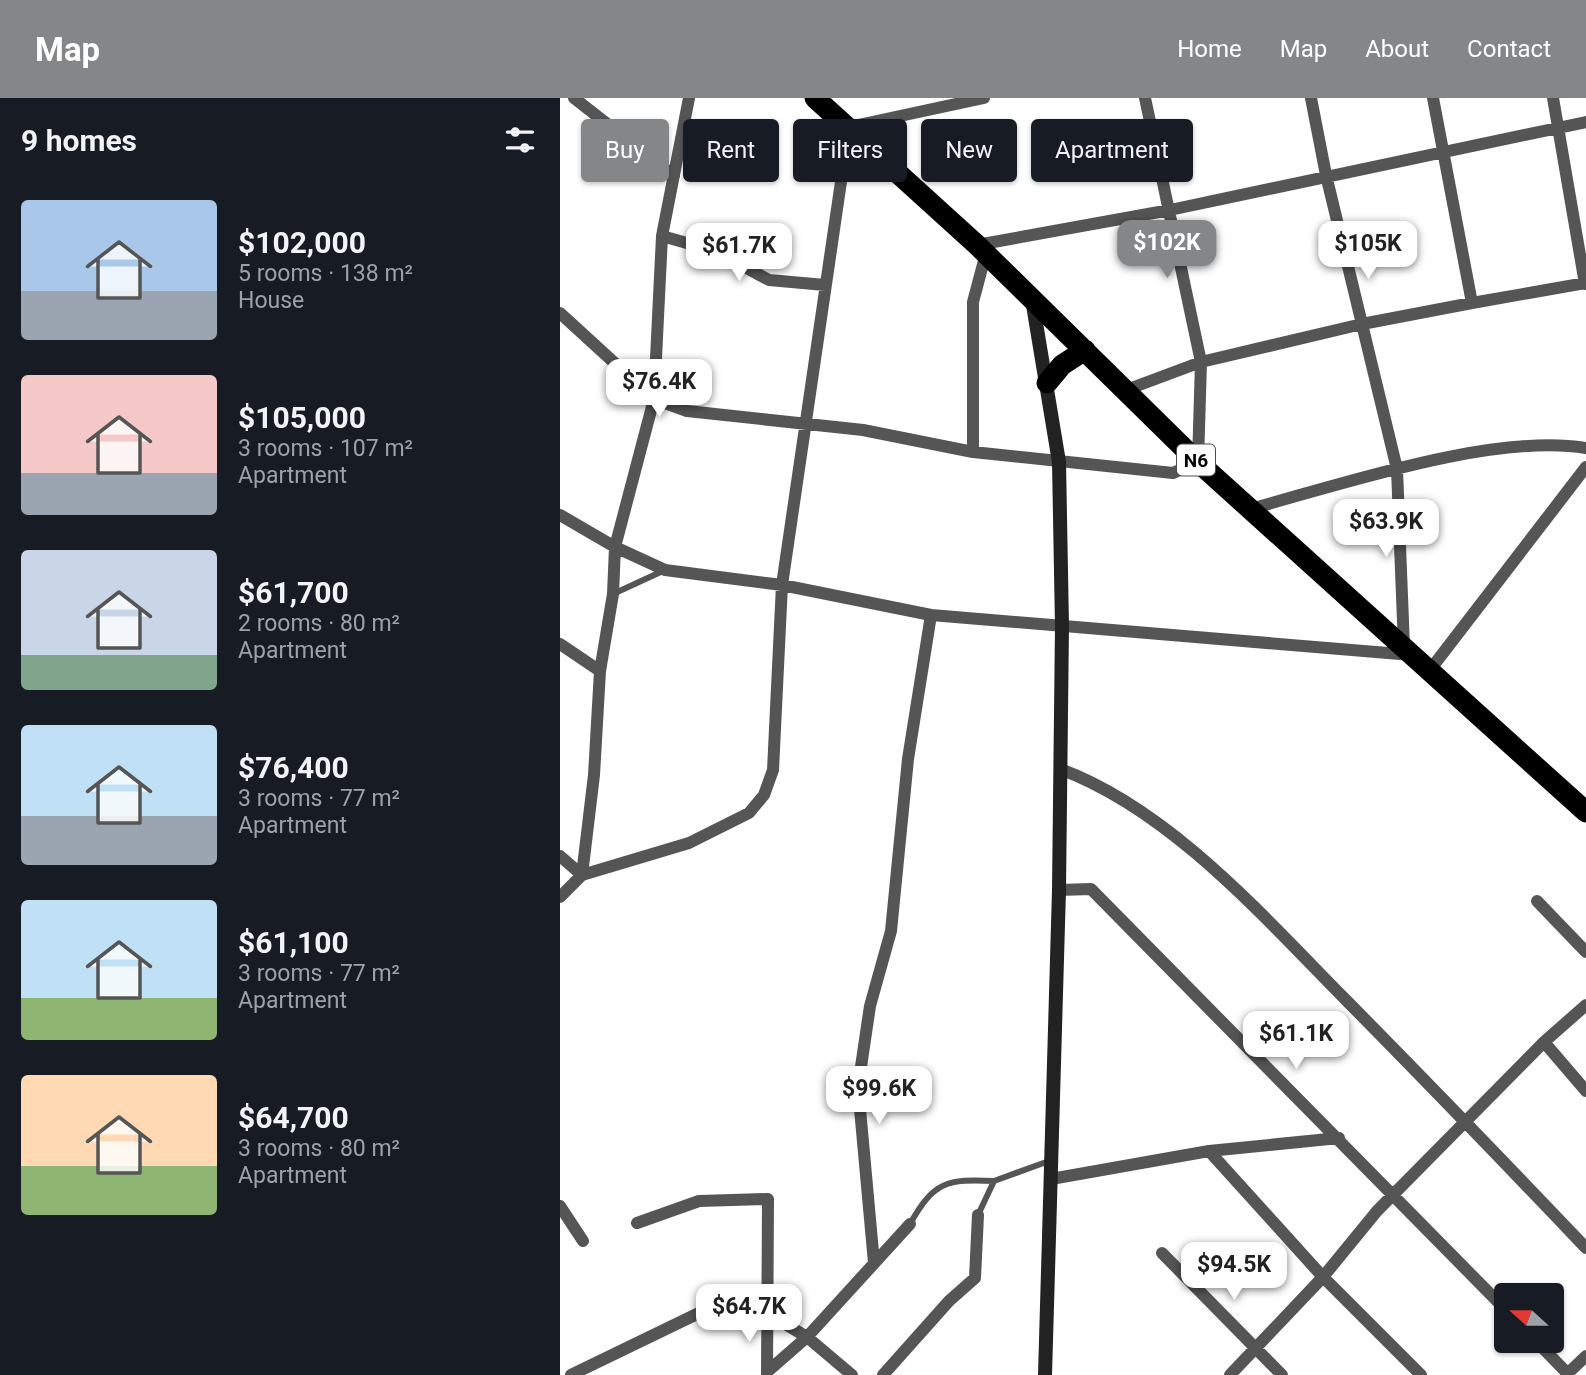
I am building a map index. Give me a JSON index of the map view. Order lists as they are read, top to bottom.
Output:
{
  "streets": {
    "highway": ["N6"]
  },
  "north": "left",
  "page": {
    "header": "Map",
    "nav": [
      "Home",
      "Map",
      "About",
      "Contact"
    ],
    "heading": "9 homes",
    "chip": [
      "Buy",
      "Rent",
      "Filters",
      "New",
      "Apartment"
    ],
    "list": [
      {
        "name": "$102,000",
        "note": "5 rooms · 138 m² · House"
      },
      {
        "name": "$105,000",
        "note": "3 rooms · 107 m² · Apartment"
      },
      {
        "name": "$61,700",
        "note": "2 rooms · 80 m² · Apartment"
      },
      {
        "name": "$76,400",
        "note": "3 rooms · 77 m² · Apartment"
      },
      {
        "name": "$61,100",
        "note": "3 rooms · 77 m² · Apartment"
      },
      {
        "name": "$64,700",
        "note": "3 rooms · 80 m² · Apartment"
      }
    ],
    "price": [
      "$102K",
      "$105K",
      "$61.7K",
      "$76.4K",
      "$63.9K",
      "$61.1K",
      "$99.6K",
      "$94.5K",
      "$64.7K"
    ]
  }
}
